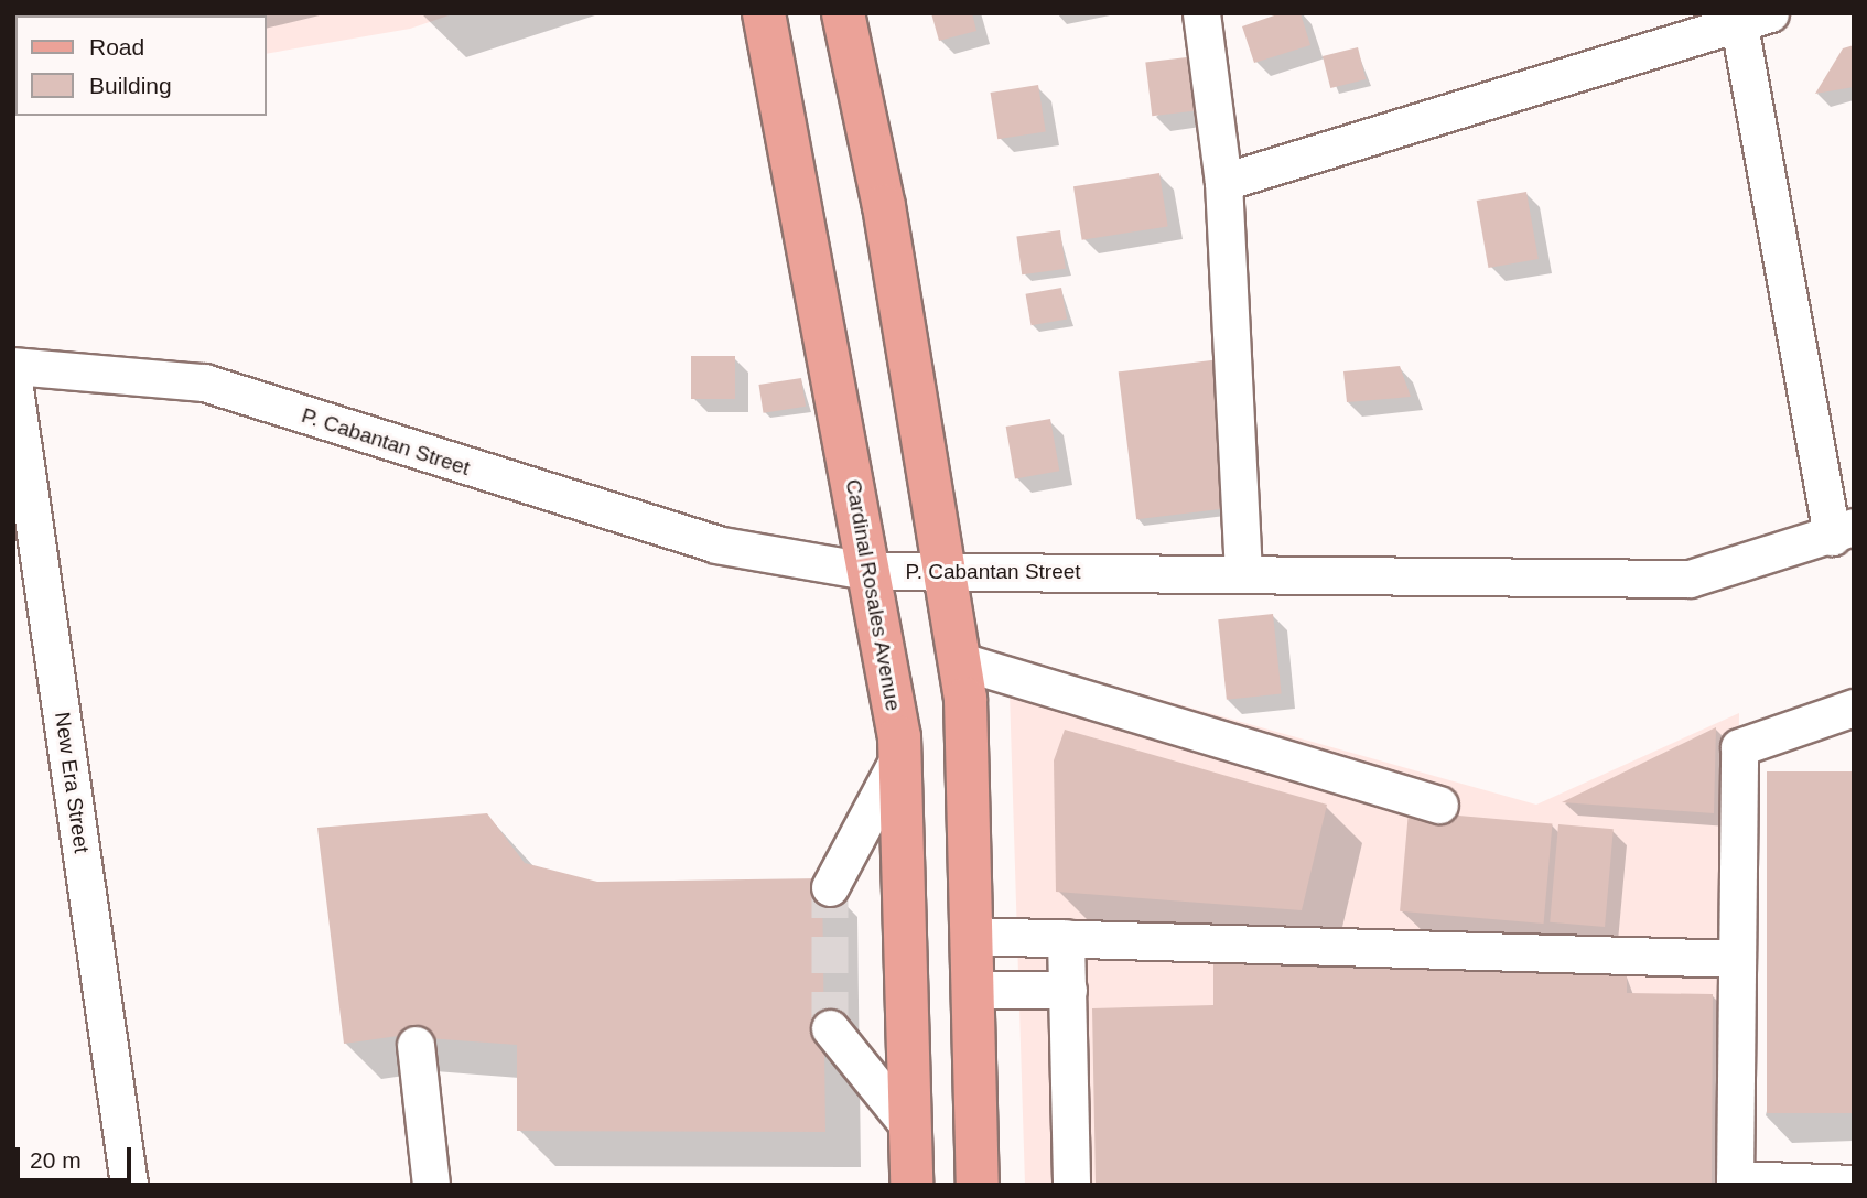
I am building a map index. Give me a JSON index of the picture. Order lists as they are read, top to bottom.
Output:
{
  "streets": {
    "main road": ["Cardinal Rosales Avenue"],
    "street": ["P. Cabantan Street", "New Era Street"]
  },
  "crossings": [
    ["P. Cabantan Street", "Cardinal Rosales Avenue"]
  ],
  "legend": ["Road", "Building"],
  "scale_bar": "20 m"
}
